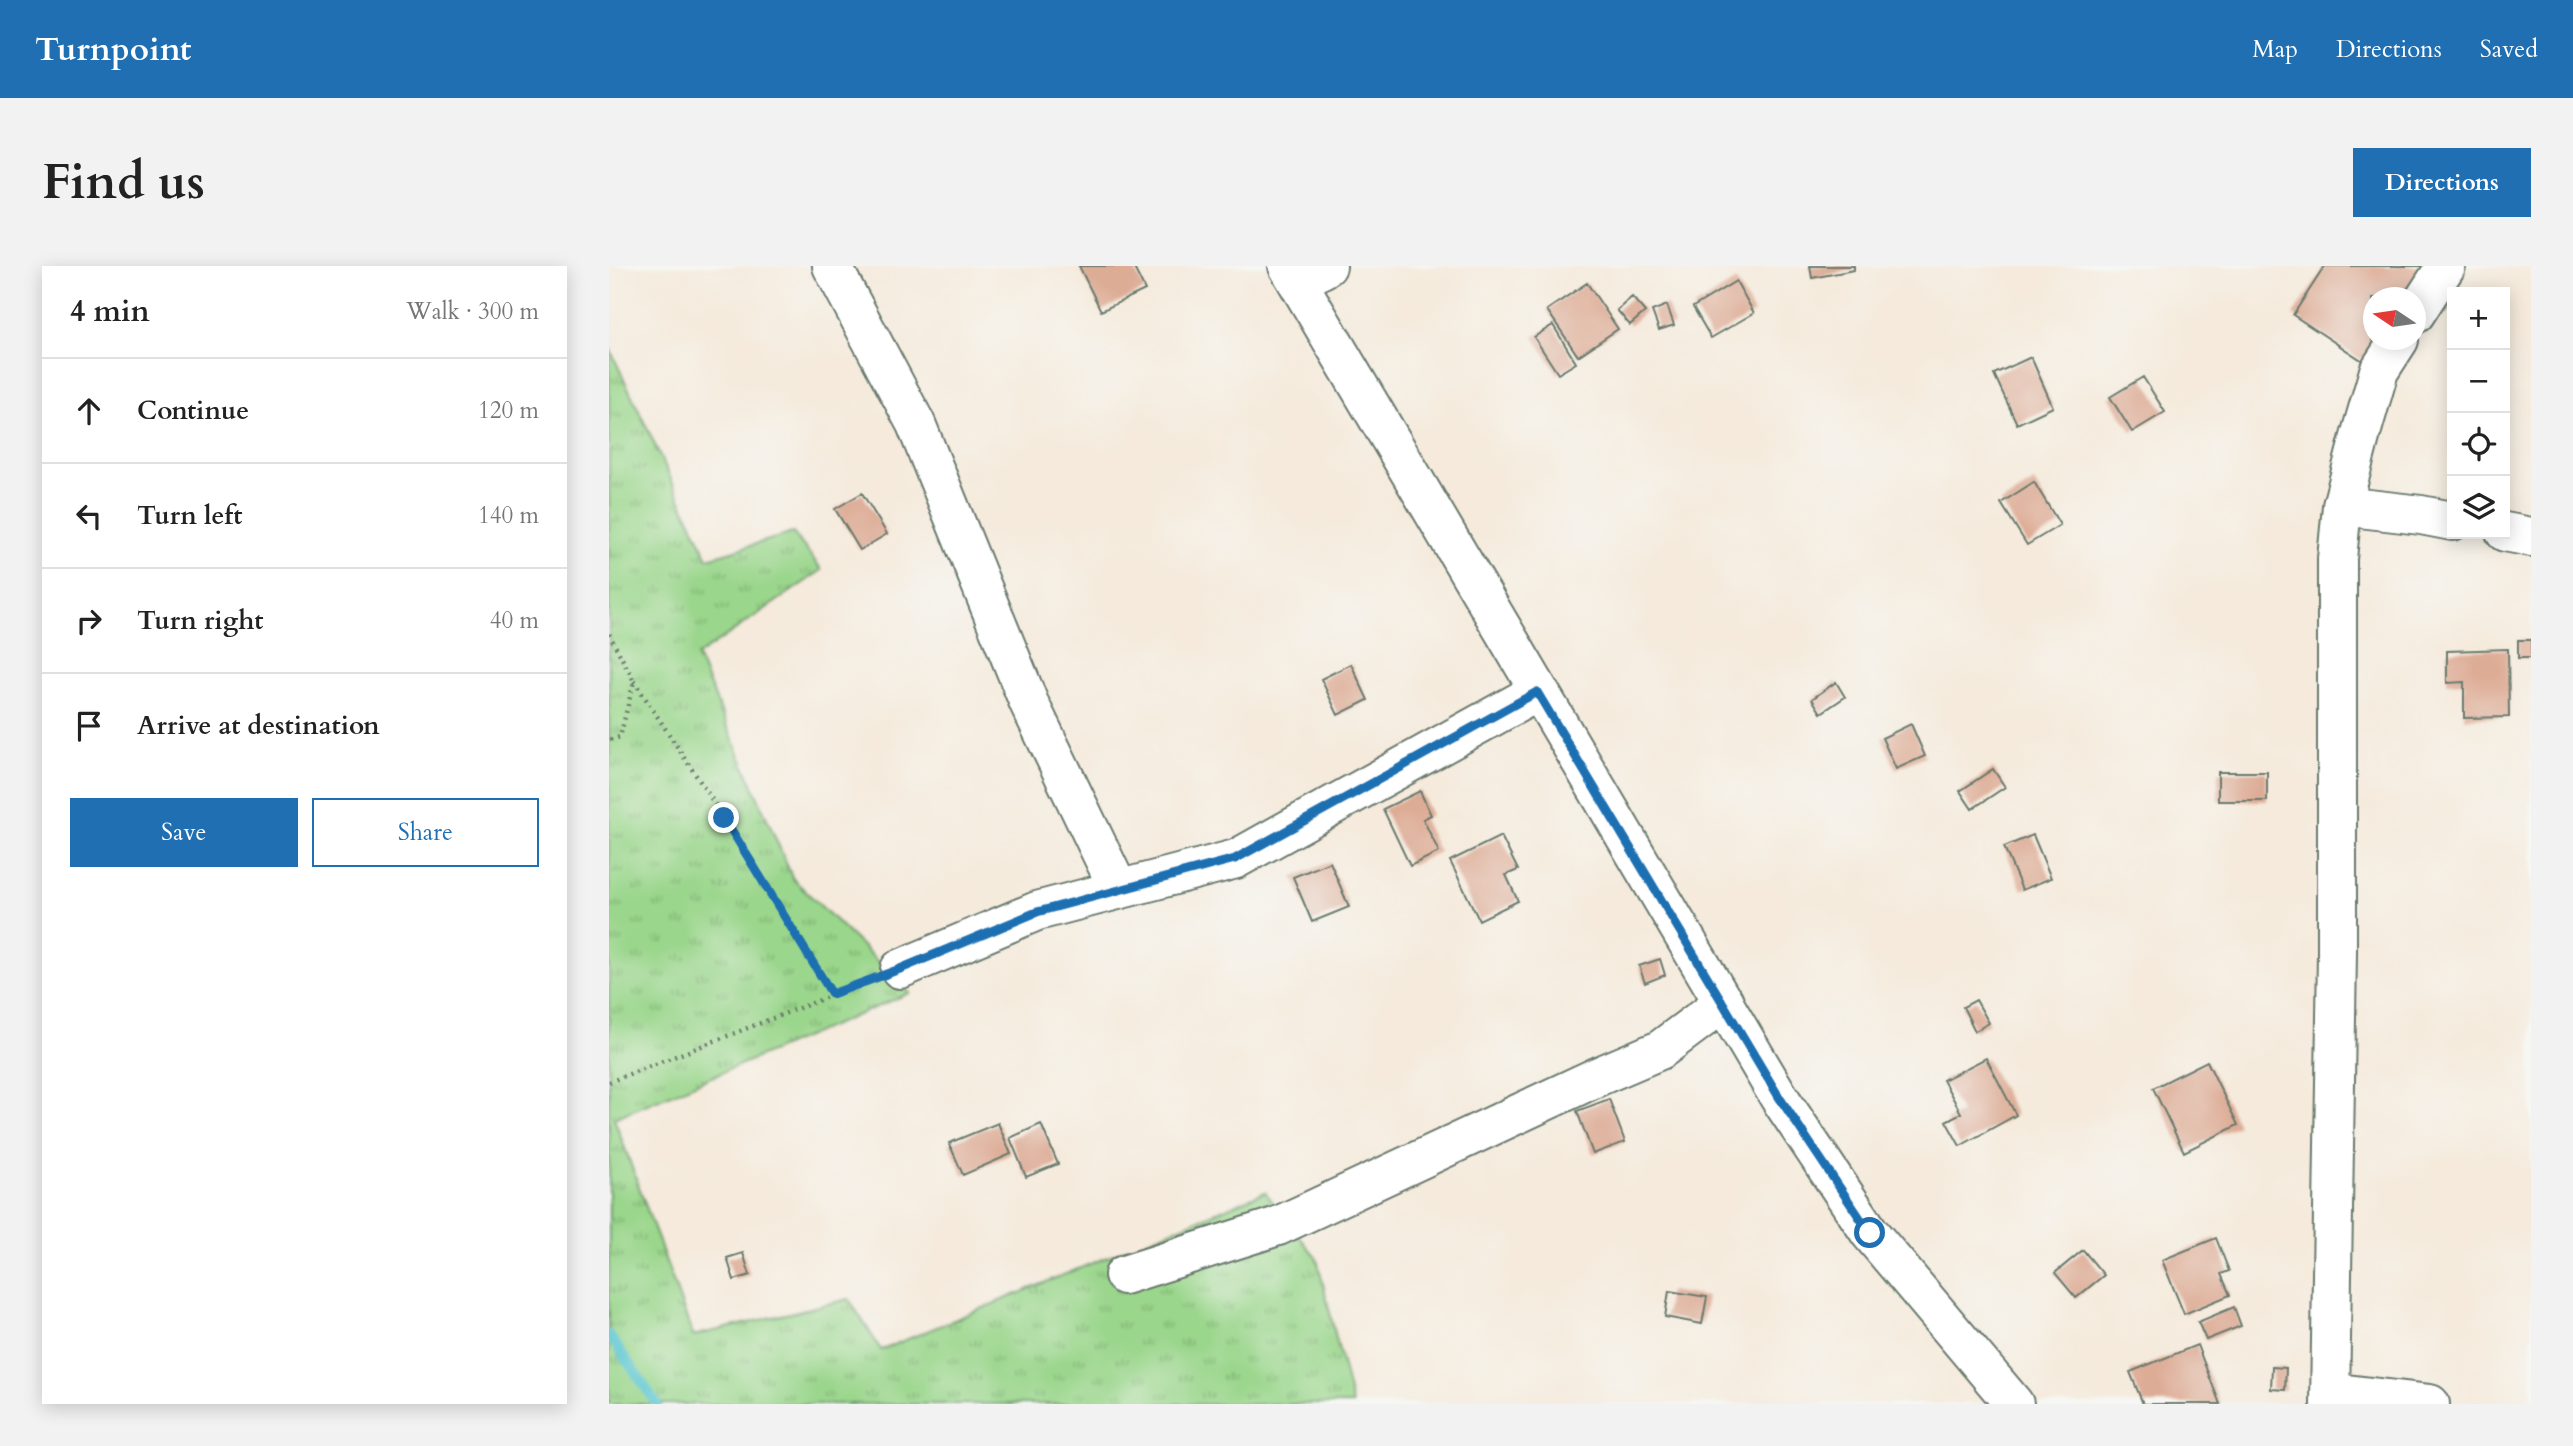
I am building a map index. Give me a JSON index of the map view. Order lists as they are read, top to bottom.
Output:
{
  "north": "left",
  "page": {
    "header": "Turnpoint",
    "nav": ["Map", "Directions", "Saved"],
    "buttons": [
      "Directions",
      ["Save", "Share"]
    ],
    "title": "Find us",
    "heading": ["4 min", "Walk · 300 m"],
    "map_buttons": ["+", "−"],
    "list": [
      ["Continue", "120 m"],
      ["Turn left", "140 m"],
      ["Turn right", "40 m"],
      "Arrive at destination"
    ]
  }
}
